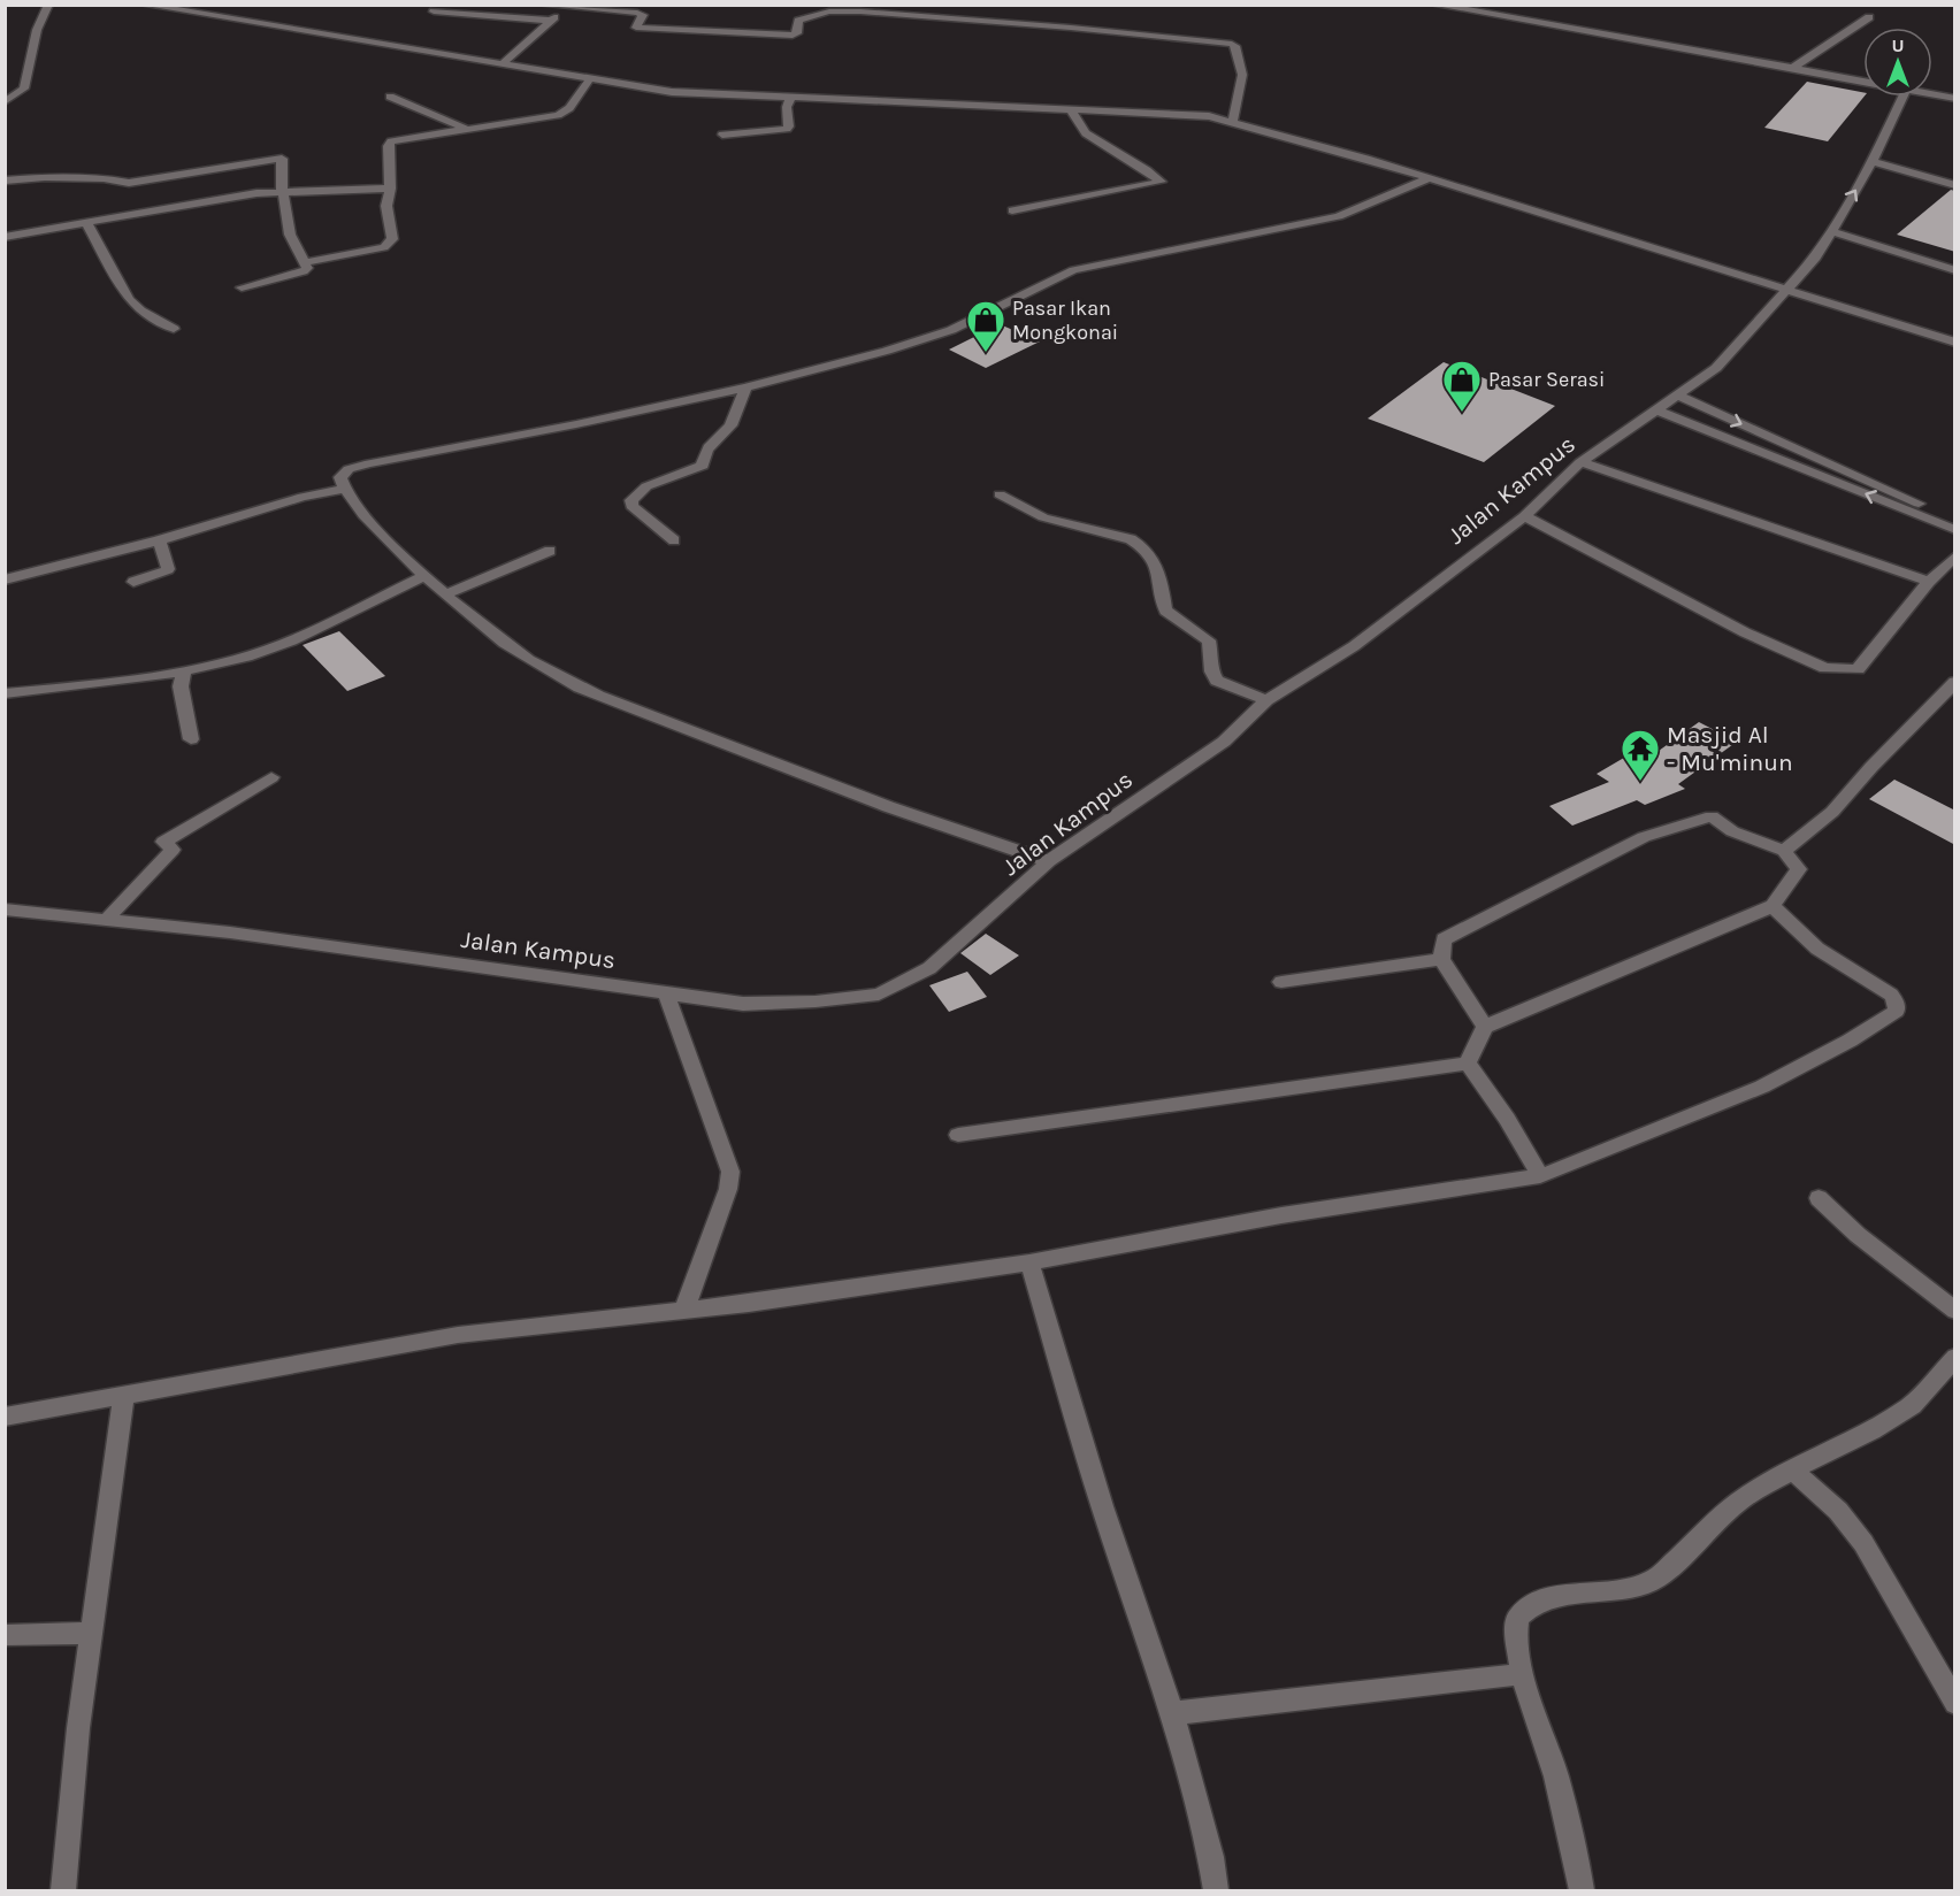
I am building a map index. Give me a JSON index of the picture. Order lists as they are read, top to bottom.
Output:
{
  "streets": {
    "street": ["Jalan Kampus"]
  },
  "places": {
    "shop": ["Pasar Ikan Mongkonai", "Pasar Serasi"],
    "temple": ["Masjid Al - Mu'minun"]
  },
  "north": "top"
}
